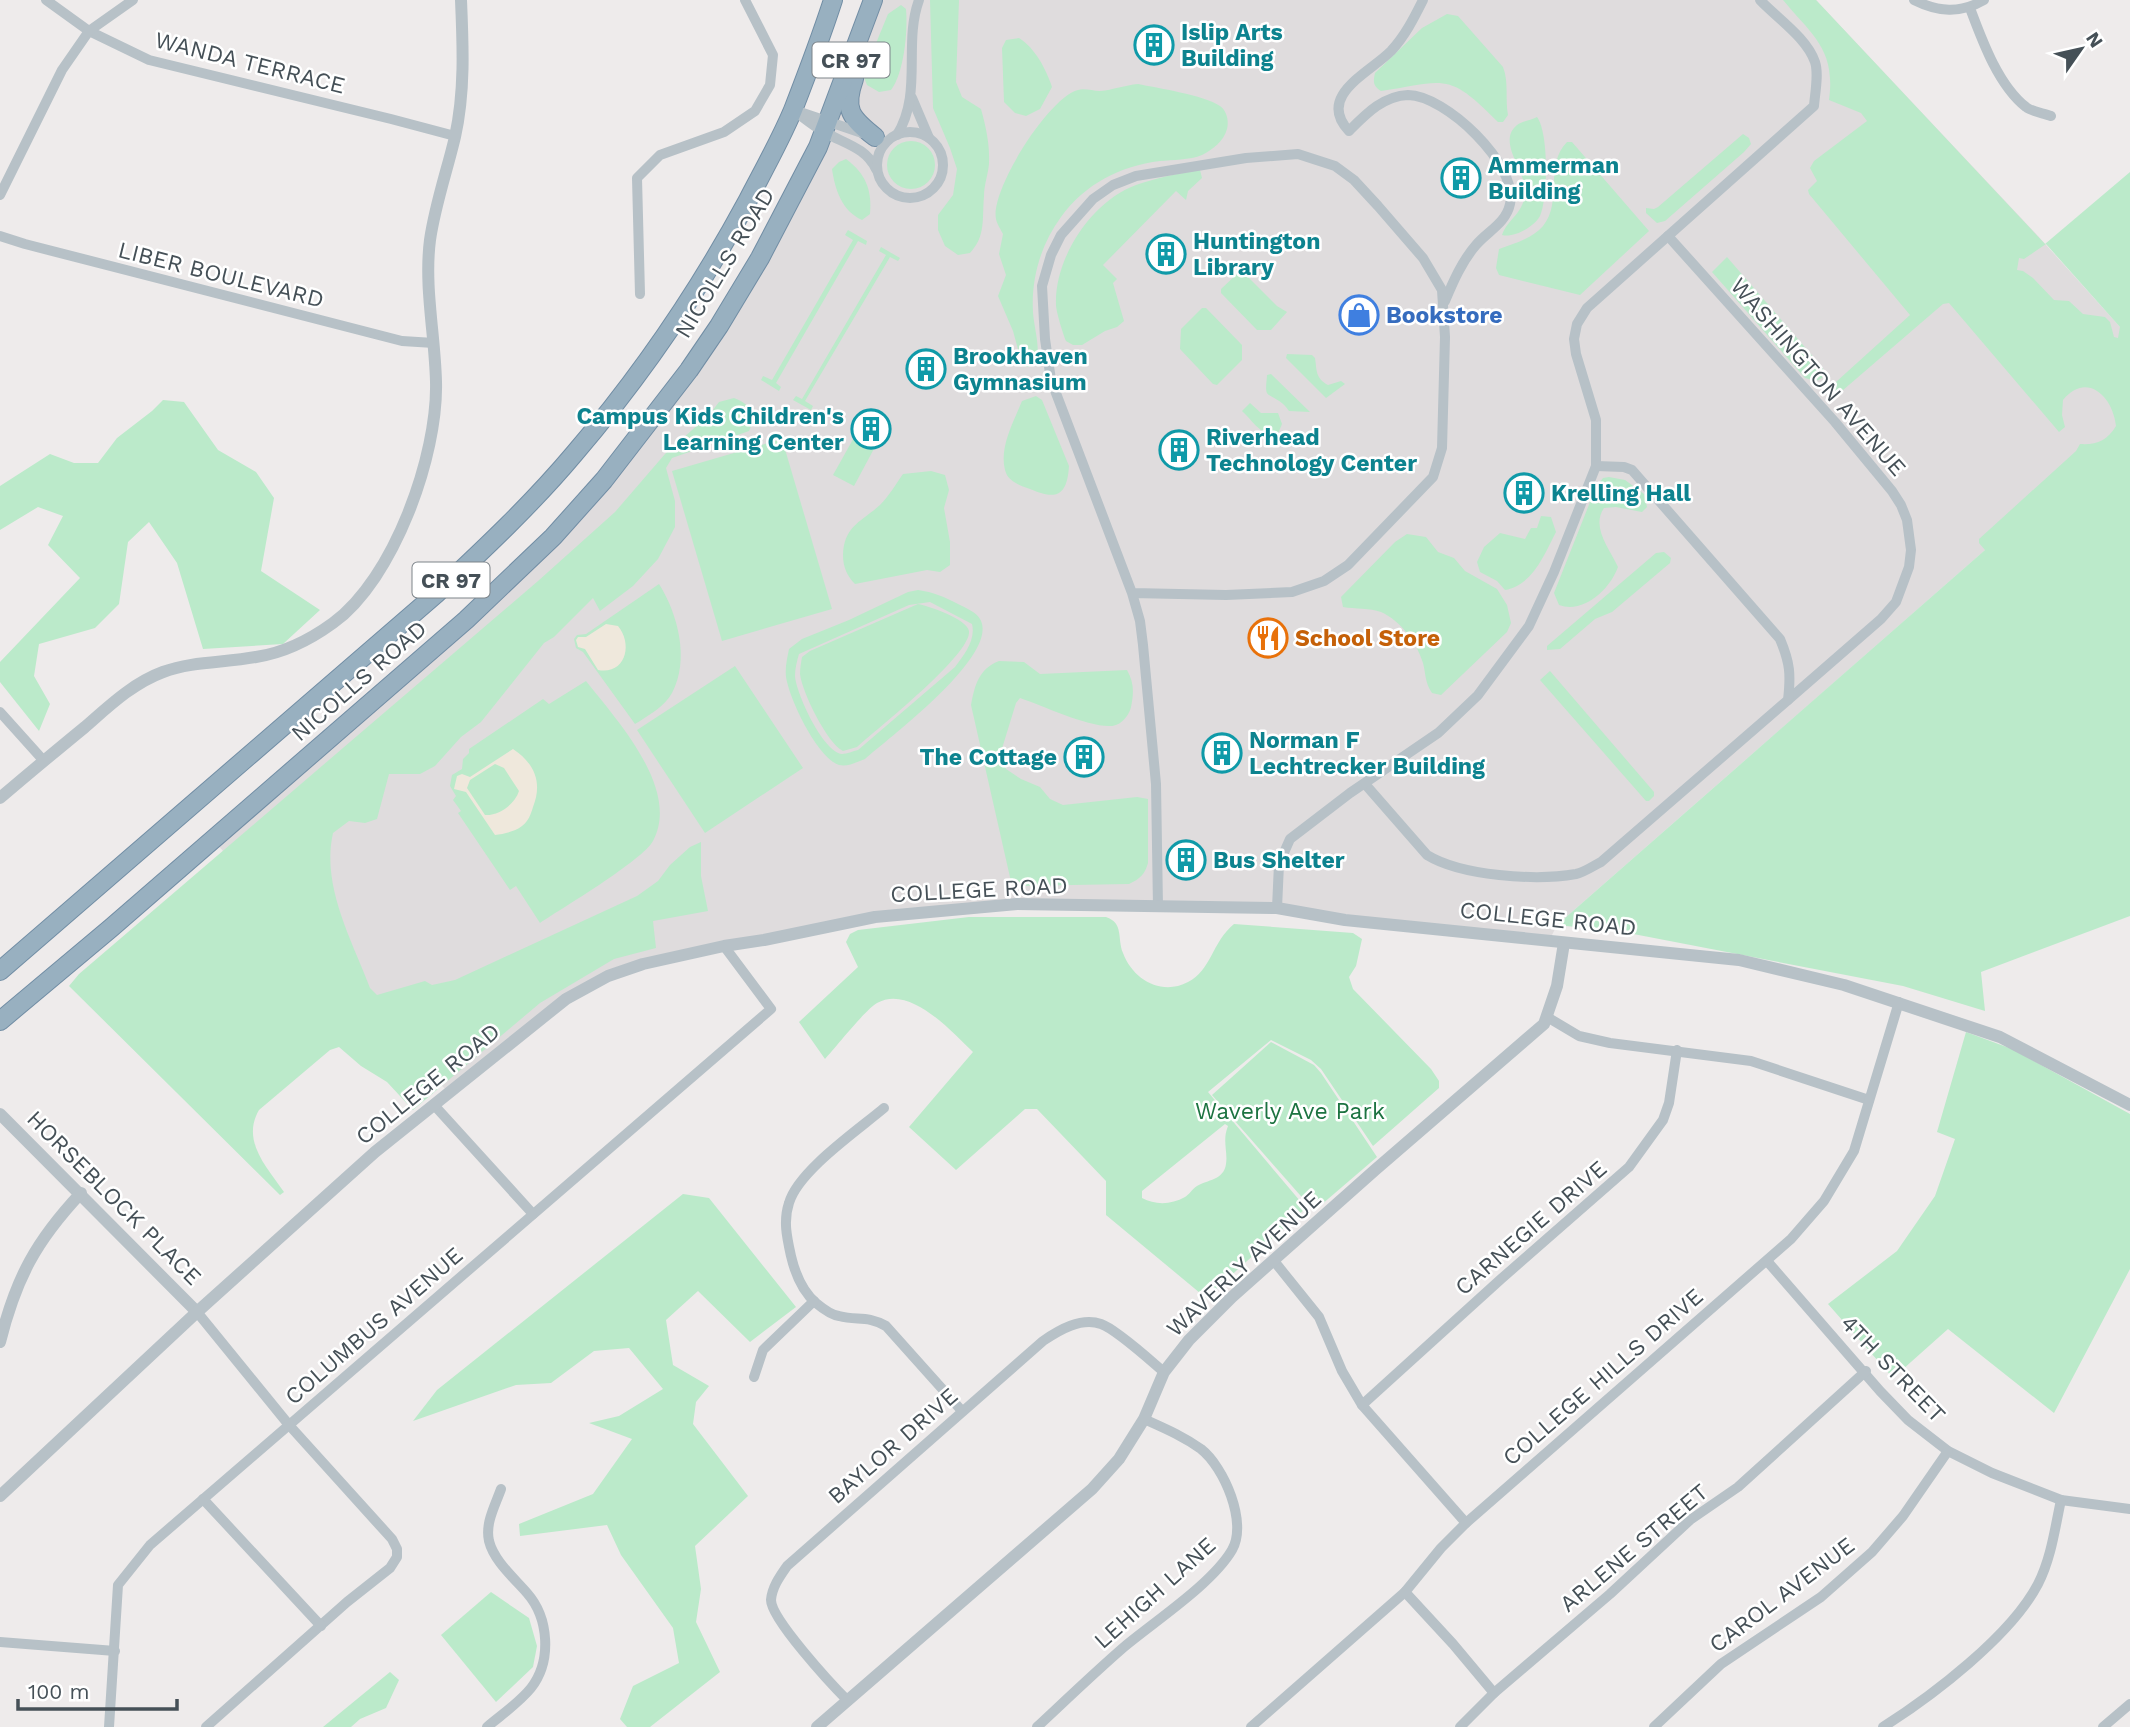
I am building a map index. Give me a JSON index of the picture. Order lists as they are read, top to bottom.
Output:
{
  "streets": {
    "highway": ["CR 97", "NICOLLS ROAD"],
    "street": [
      "WANDA TERRACE",
      "LIBER BOULEVARD",
      "WASHINGTON AVENUE",
      "COLLEGE ROAD",
      "HORSEBLOCK PLACE",
      "CARNEGIE DRIVE",
      "WAVERLY AVENUE",
      "COLUMBUS AVENUE",
      "4TH STREET",
      "COLLEGE HILLS DRIVE",
      "BAYLOR DRIVE",
      "ARLENE STREET",
      "LEHIGH LANE",
      "CAROL AVENUE"
    ]
  },
  "crossings": [
    ["COLLEGE ROAD", "HORSEBLOCK PLACE"],
    ["COLLEGE ROAD", "WAVERLY AVENUE"],
    ["COLLEGE ROAD", "COLUMBUS AVENUE"],
    ["COLLEGE ROAD", "COLLEGE HILLS DRIVE"],
    ["WAVERLY AVENUE", "BAYLOR DRIVE"],
    ["WAVERLY AVENUE", "LEHIGH LANE"],
    ["4TH STREET", "COLLEGE HILLS DRIVE"],
    ["4TH STREET", "ARLENE STREET"],
    ["4TH STREET", "CAROL AVENUE"]
  ],
  "parks": ["Waverly Ave Park"],
  "places": {
    "building": [
      "Islip Arts Building",
      "Ammerman Building",
      "Huntington Library",
      "Brookhaven Gymnasium",
      "Campus Kids Children's Learning Center",
      "Riverhead Technology Center",
      "Krelling Hall",
      "Norman F Lechtrecker Building",
      "The Cottage",
      "Bus Shelter"
    ],
    "shop": ["Bookstore"],
    "restaurant": ["School Store"]
  },
  "scale_bar": "100 m",
  "north": "top right"
}
